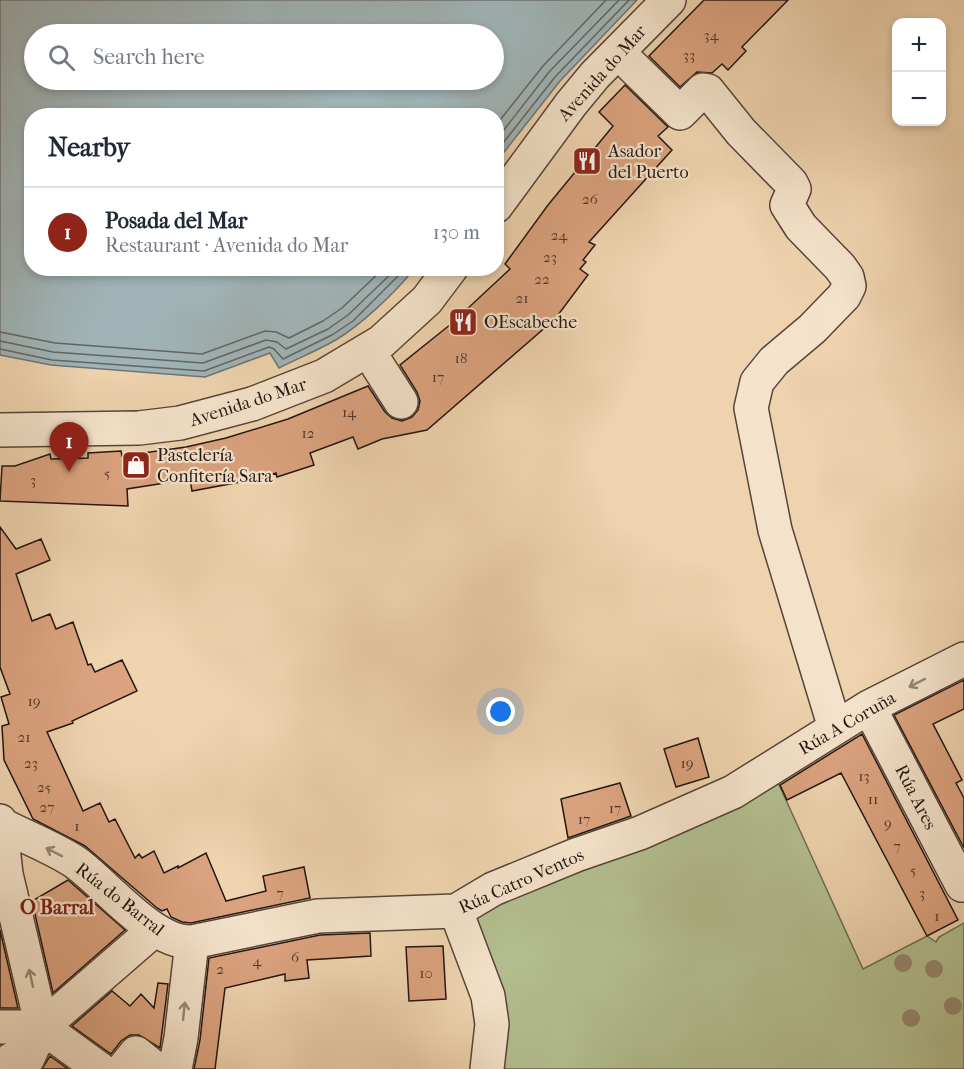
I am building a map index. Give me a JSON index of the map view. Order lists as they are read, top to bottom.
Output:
{
  "streets": {
    "street": [
      "Avenida do Mar",
      "Rúa A Coruña",
      "Rúa Ares",
      "Rúa Catro Ventos",
      "Rúa do Barral"
    ]
  },
  "crossings": [
    ["Rúa A Coruña", "Rúa Ares"],
    ["Rúa A Coruña", "Rúa Catro Ventos"],
    ["Rúa Catro Ventos", "Rúa do Barral"]
  ],
  "one_way": ["Rúa A Coruña", "Rúa do Barral"],
  "districts": ["O Barral"],
  "places": {
    "restaurant": ["Asador del Puerto", "OEscabeche"],
    "shop": ["Pastelería Confitería Sara"]
  },
  "house_numbers": [
    "34",
    "33",
    "26",
    "24",
    "23",
    "22",
    "21",
    "18",
    "17",
    "14",
    "12",
    "5",
    "3",
    "19",
    "21",
    "23",
    "19",
    "13",
    "25",
    "11",
    "27",
    "17",
    "17",
    "9",
    "1",
    "7",
    "5",
    "7",
    "3",
    "1",
    "6",
    "4",
    "2",
    "10"
  ],
  "page": {
    "map_buttons": ["+", "−"],
    "search": "Search here",
    "heading": "Nearby",
    "list": [
      {
        "mark": "1",
        "name": "Posada del Mar",
        "note": "Restaurant · Avenida do Mar",
        "value": "130 m"
      }
    ],
    "pins": "1"
  }
}
